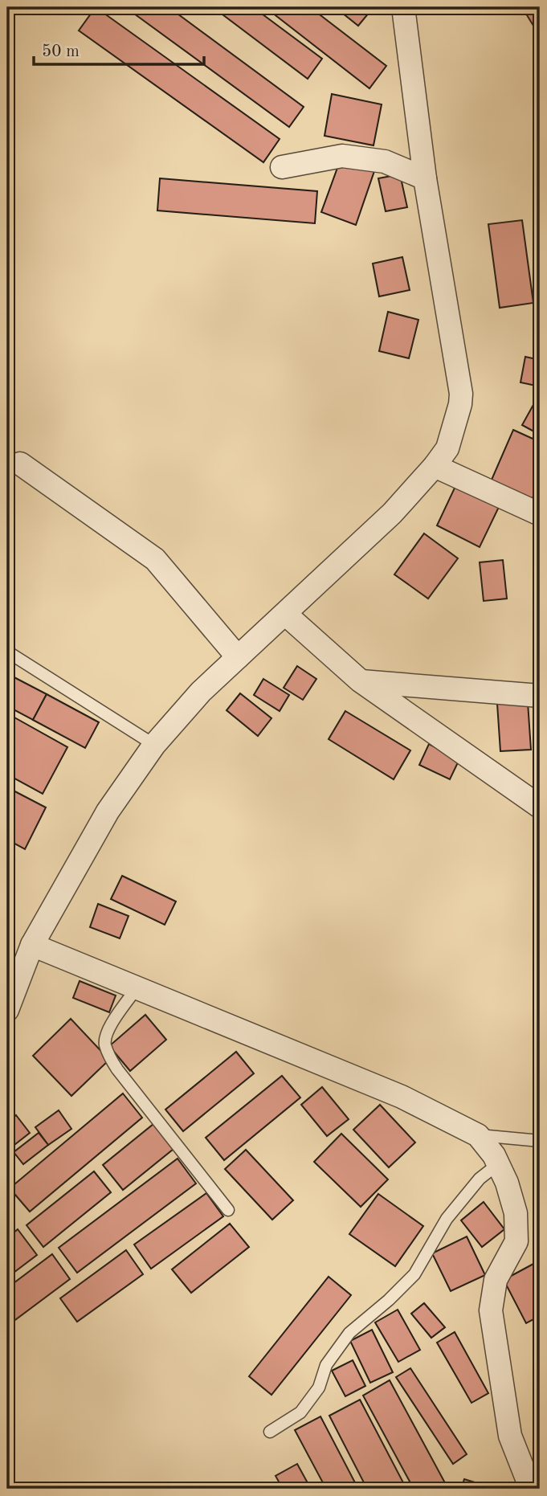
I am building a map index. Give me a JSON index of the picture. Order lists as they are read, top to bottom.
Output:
{
  "scale_bar": "50 m"
}
